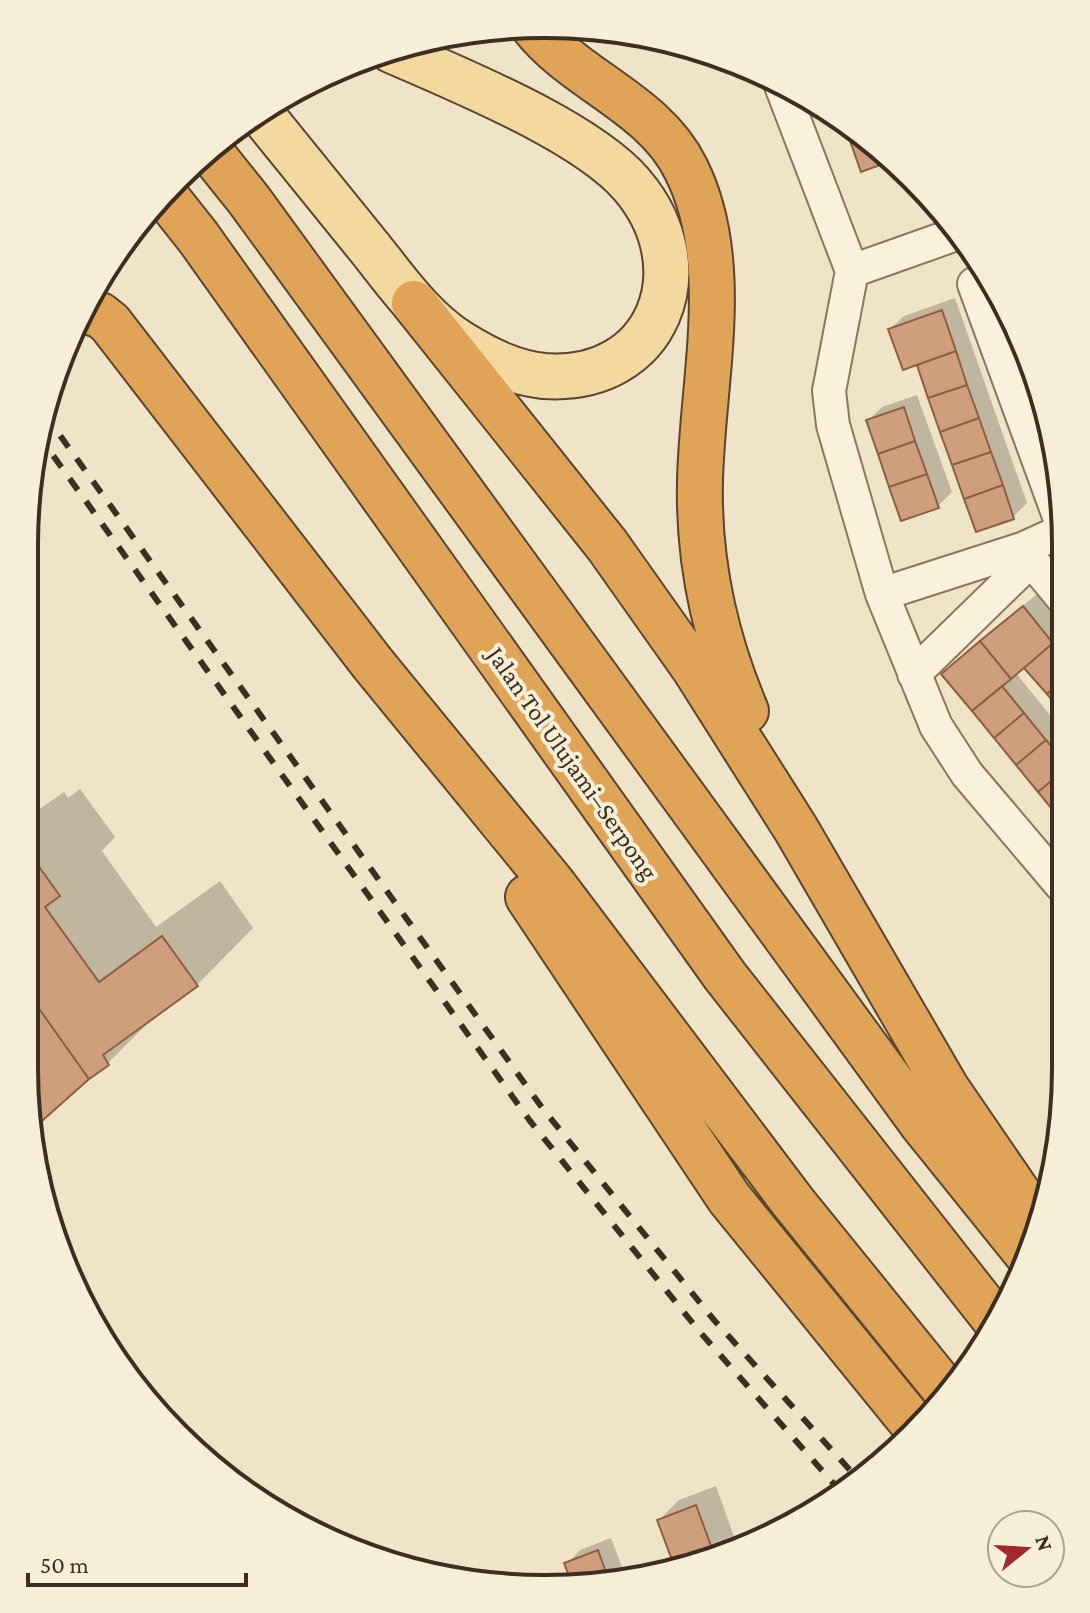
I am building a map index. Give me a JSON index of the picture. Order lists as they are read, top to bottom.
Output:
{
  "streets": {
    "highway": ["Jalan Tol Ulujami–Serpong"]
  },
  "scale_bar": "50 m",
  "north": "right"
}
